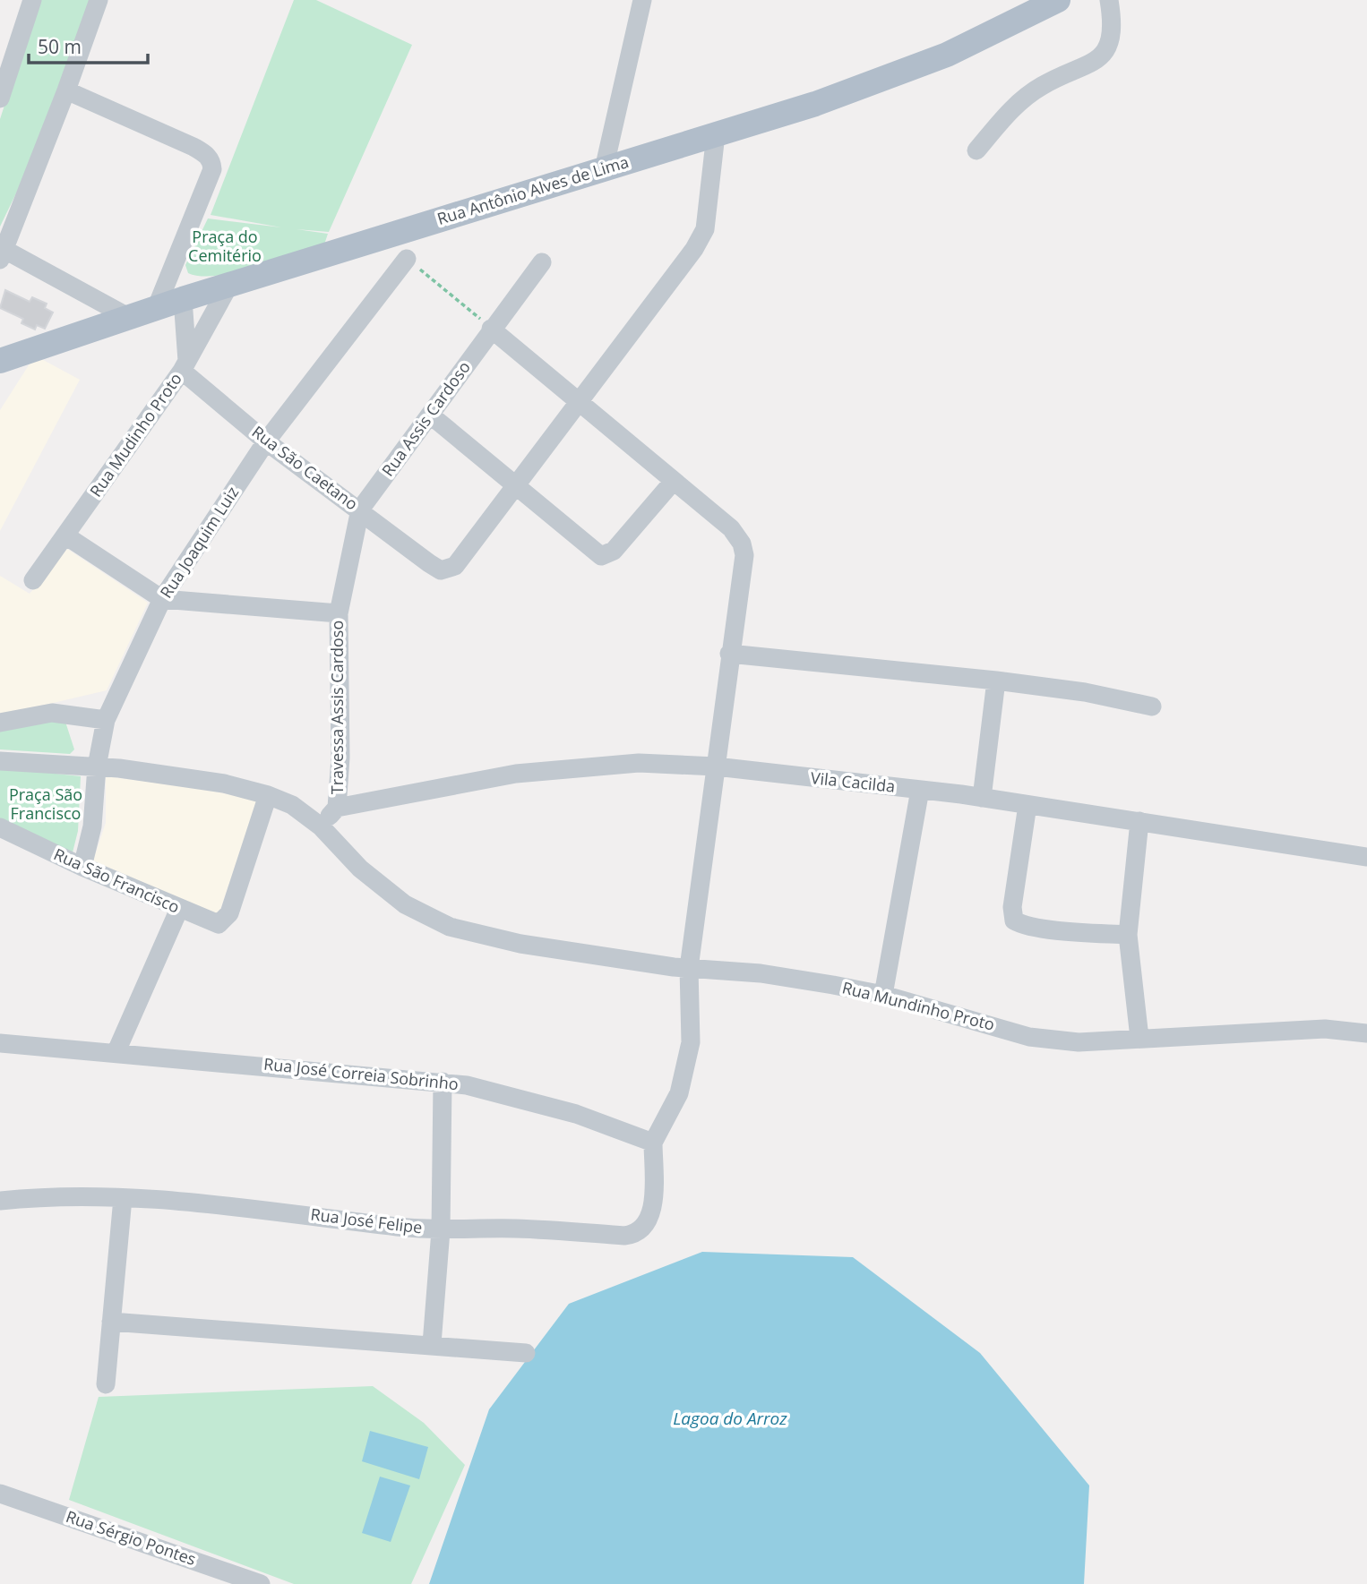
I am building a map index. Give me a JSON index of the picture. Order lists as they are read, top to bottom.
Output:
{
  "streets": {
    "main road": ["Rua Antônio Alves de Lima"],
    "street": [
      "Rua Assis Cardoso",
      "Rua Mudinho Proto",
      "Rua São Caetano",
      "Rua Joaquim Luiz",
      "Travessa Assis Cardoso",
      "Vila Cacilda",
      "Rua São Francisco",
      "Rua Mundinho Proto",
      "Rua José Correia Sobrinho",
      "Rua José Felipe",
      "Rua Sérgio Pontes"
    ]
  },
  "crossings": [
    ["Rua Antônio Alves de Lima", "Rua Mudinho Proto"],
    ["Rua Assis Cardoso", "Rua São Caetano"],
    ["Rua Assis Cardoso", "Travessa Assis Cardoso"],
    ["Rua Mudinho Proto", "Rua São Caetano"],
    ["Rua São Caetano", "Rua Joaquim Luiz"],
    ["Rua São Caetano", "Travessa Assis Cardoso"],
    ["Rua Joaquim Luiz", "Rua São Francisco"],
    ["Rua Joaquim Luiz", "Rua Mundinho Proto"],
    ["Travessa Assis Cardoso", "Vila Cacilda"],
    ["Travessa Assis Cardoso", "Rua Mundinho Proto"],
    ["Rua São Francisco", "Rua Mundinho Proto"],
    ["Rua José Correia Sobrinho", "Rua José Felipe"]
  ],
  "water": ["Lagoa do Arroz"],
  "parks": ["Praça do Cemitério", "Praça São Francisco"],
  "scale_bar": "50 m"
}
